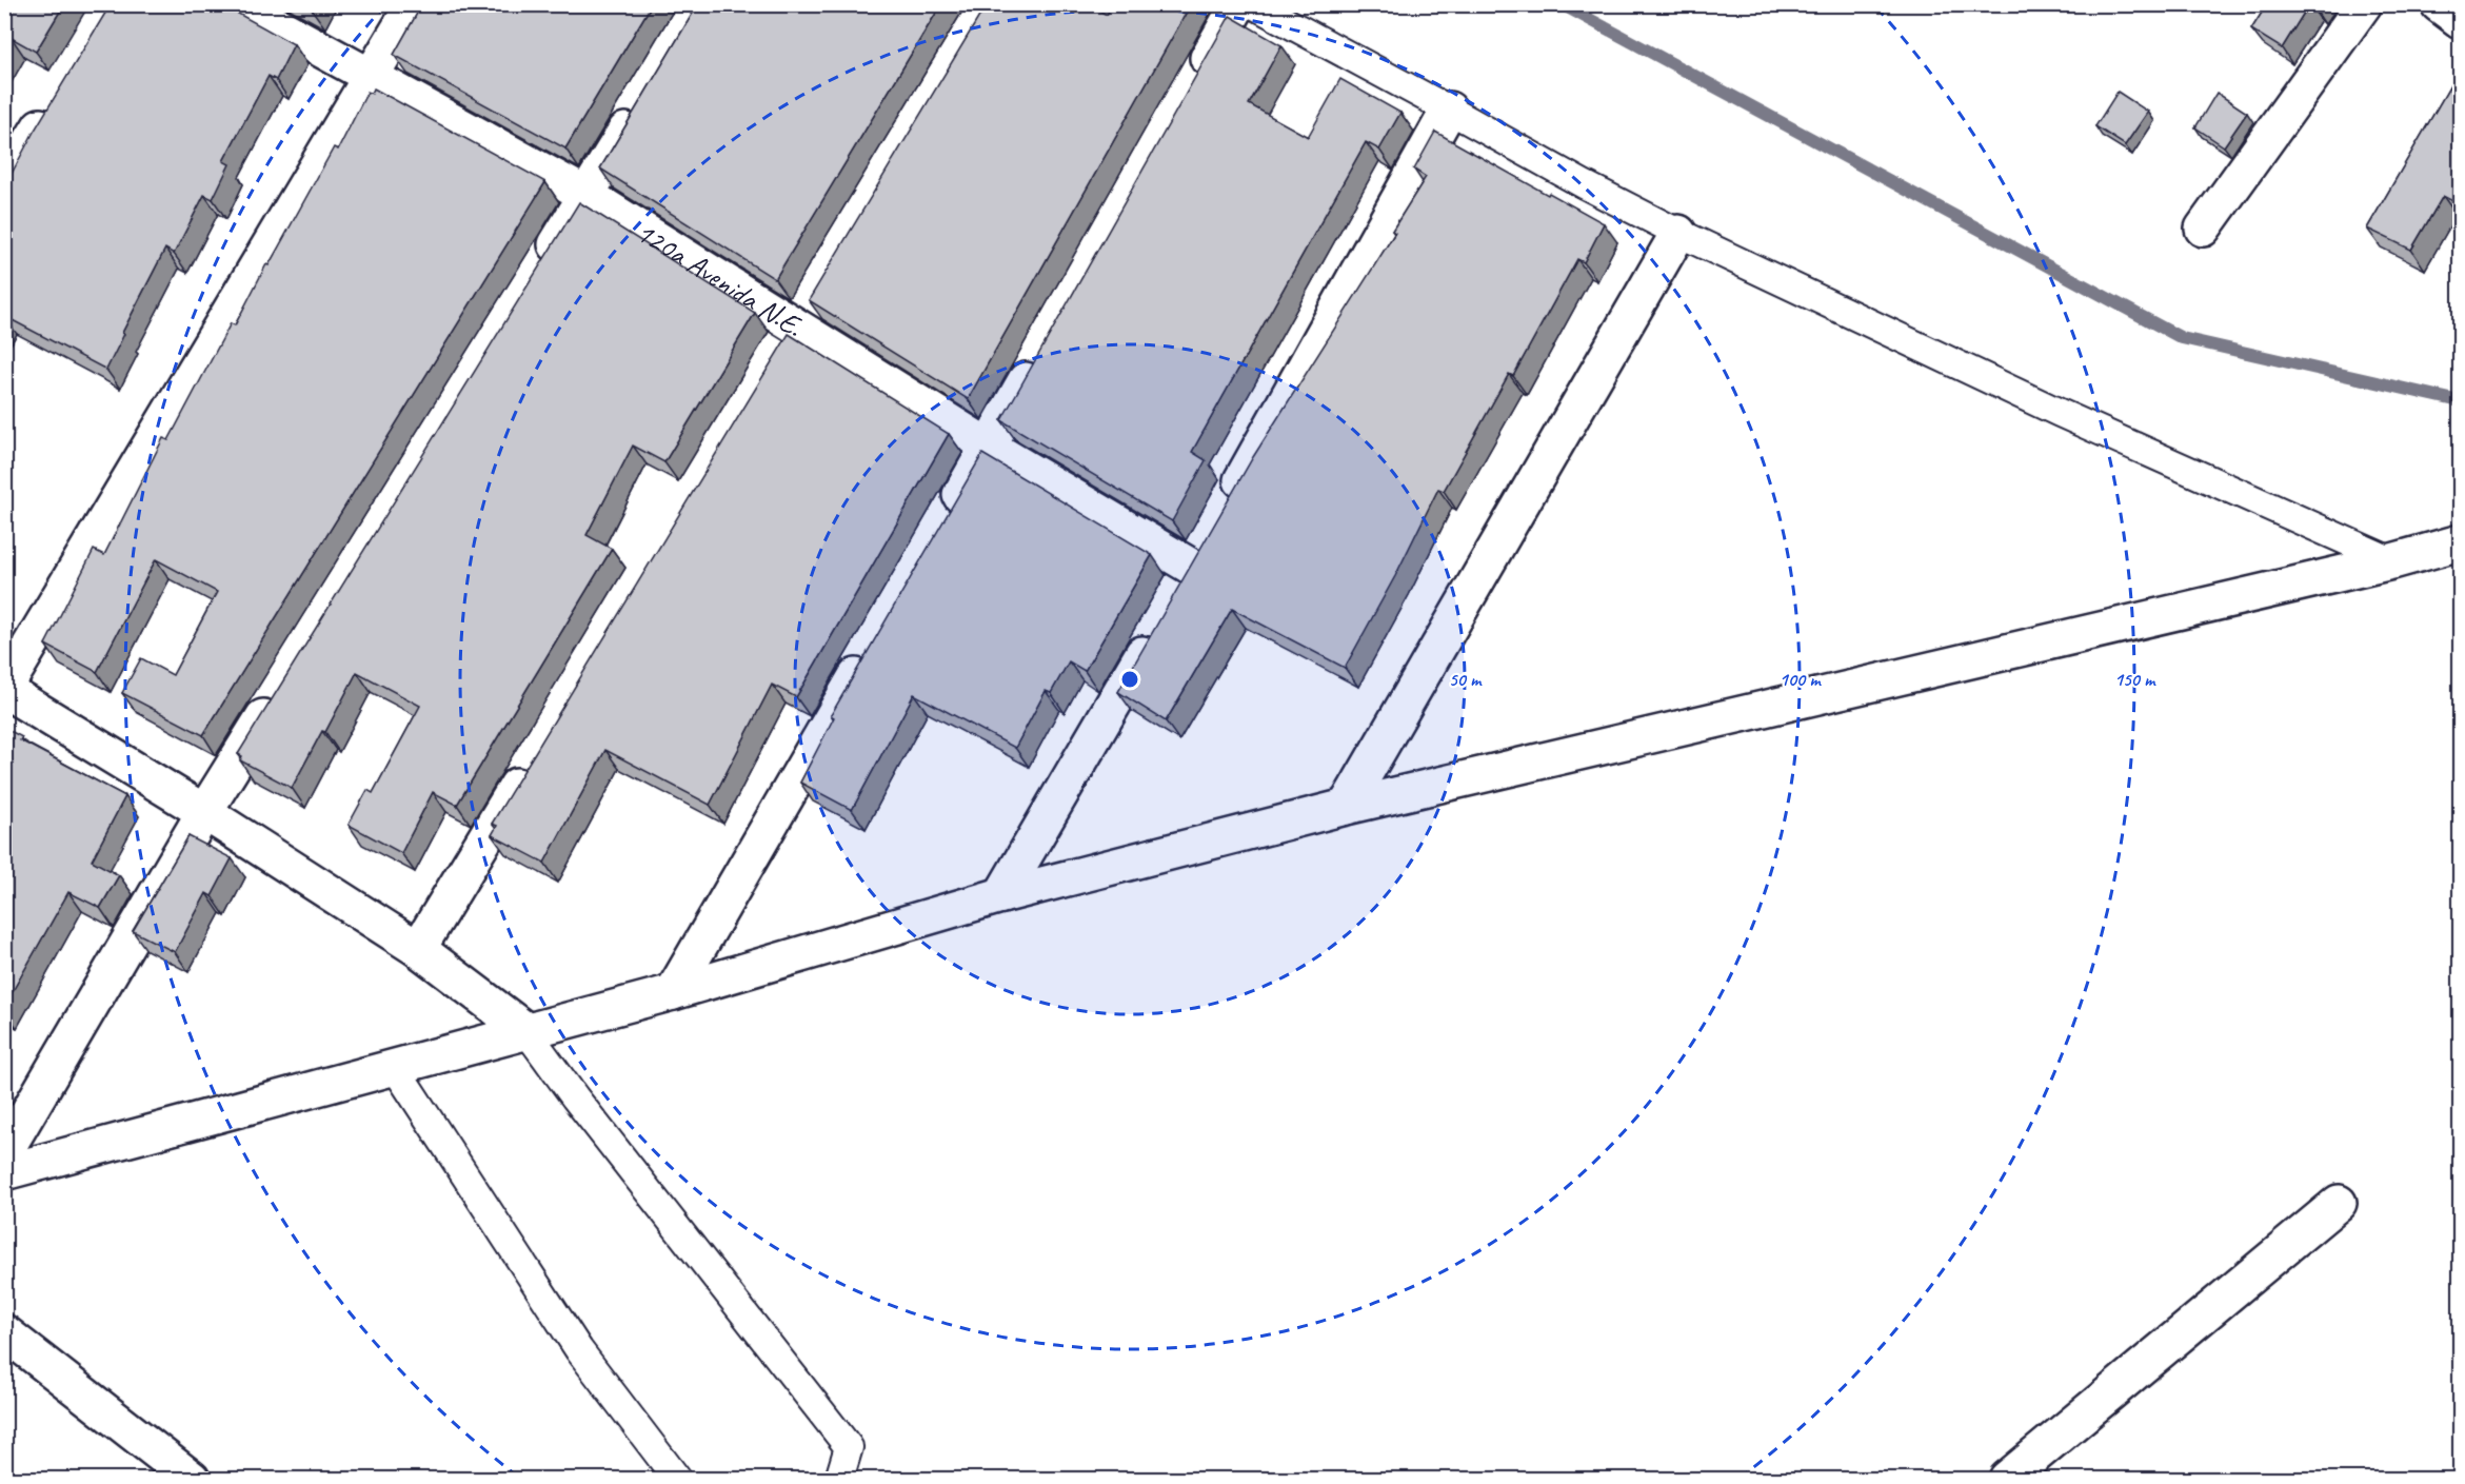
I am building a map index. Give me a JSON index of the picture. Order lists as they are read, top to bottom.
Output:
{
  "streets": {
    "street": ["120a Avenida N.E."]
  },
  "rings": ["50 m", "100 m", "150 m"]
}
